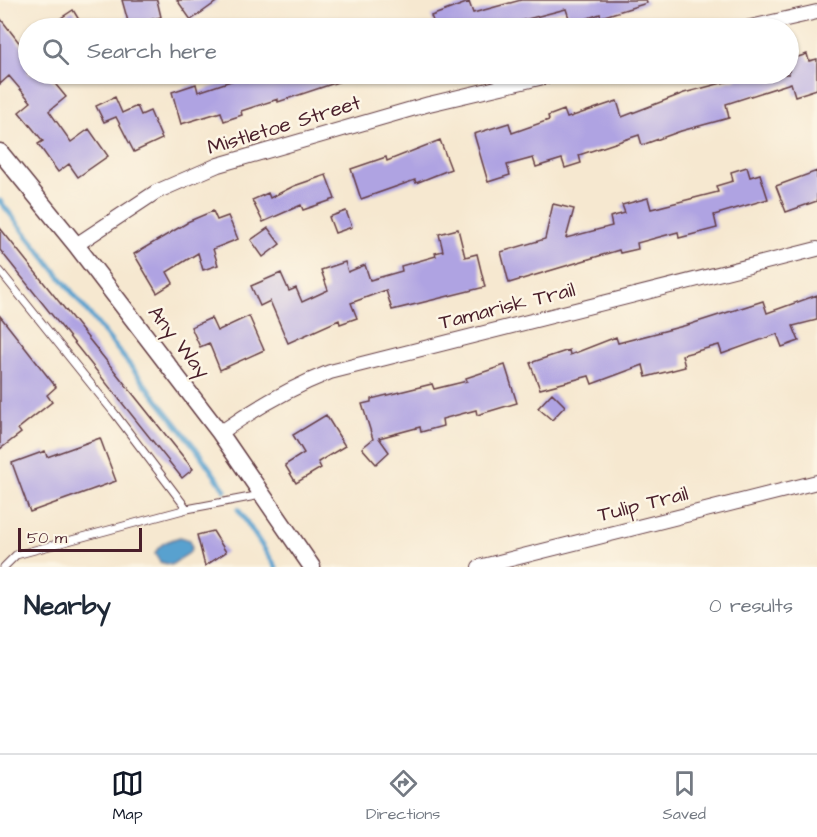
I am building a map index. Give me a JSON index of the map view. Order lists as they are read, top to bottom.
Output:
{
  "streets": {
    "street": [
      "Mistletoe Street",
      "Tamarisk Trail",
      "Any Way",
      "Tulip Trail"
    ]
  },
  "crossings": [
    ["Mistletoe Street", "Any Way"],
    ["Tamarisk Trail", "Any Way"]
  ],
  "scale_bar": "50 m",
  "page": {
    "search": "Search here",
    "scale": "50 m",
    "heading": ["Nearby", "0 results"],
    "nav": ["Map", "Directions", "Saved"]
  }
}
